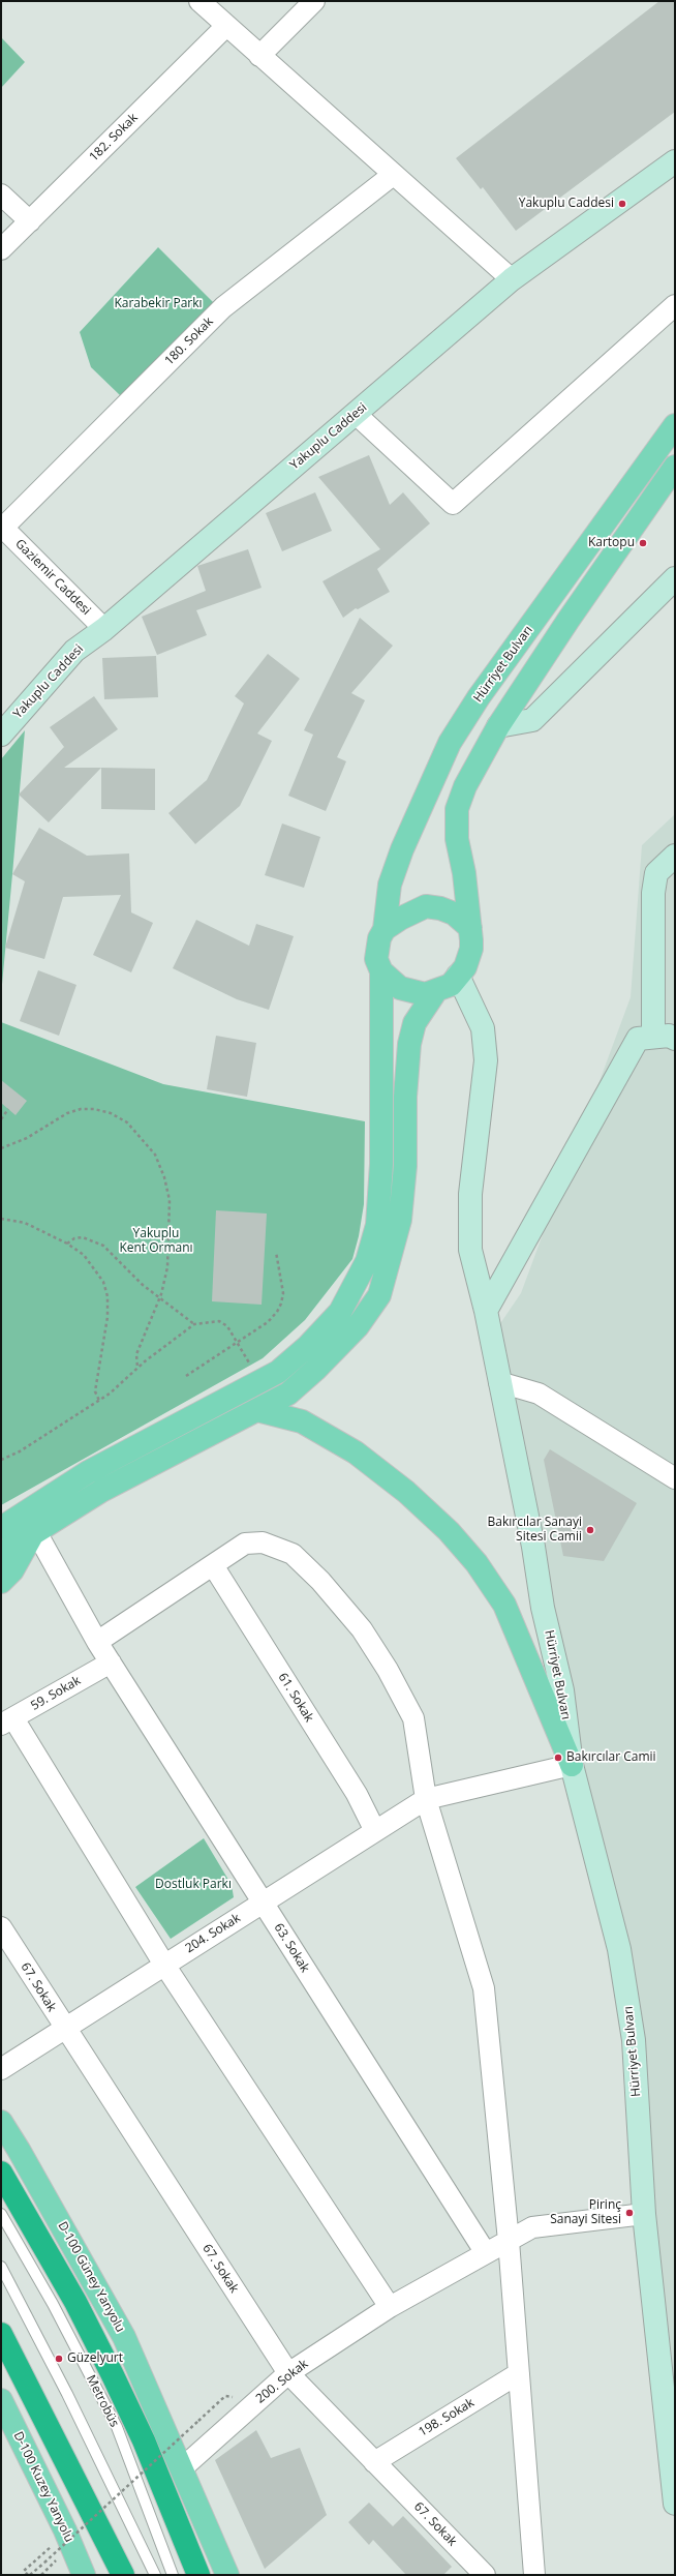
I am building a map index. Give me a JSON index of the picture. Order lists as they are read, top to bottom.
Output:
{
  "streets": {
    "main road": ["Hürriyet Bulvarı", "D-100 Güney Yanyolu", "D-100 Kuzey Yanyolu"],
    "street": [
      "182. Sokak",
      "180. Sokak",
      "Yakuplu Caddesi",
      "Gaziemir Caddesi",
      "59. Sokak",
      "61. Sokak",
      "204. Sokak",
      "63. Sokak",
      "67. Sokak",
      "200. Sokak",
      "198. Sokak"
    ],
    "lane": ["Metrobüs"]
  },
  "crossings": [
    ["180. Sokak", "Gaziemir Caddesi"],
    ["Yakuplu Caddesi", "Gaziemir Caddesi"],
    ["Hürriyet Bulvarı", "204. Sokak"],
    ["Hürriyet Bulvarı", "200. Sokak"],
    ["59. Sokak", "63. Sokak"],
    ["61. Sokak", "204. Sokak"],
    ["204. Sokak", "63. Sokak"],
    ["204. Sokak", "67. Sokak"],
    ["63. Sokak", "200. Sokak"],
    ["67. Sokak", "200. Sokak"],
    ["67. Sokak", "198. Sokak"],
    ["D-100 Güney Yanyolu", "200. Sokak"]
  ],
  "parks": ["Karabekir Parkı", "Yakuplu Kent Ormanı", "Dostluk Parkı"],
  "places": [
    "Yakuplu Caddesi",
    "Kartopu",
    "Bakırcılar Sanayi Sitesi Camii",
    "Bakırcılar Camii",
    "Pirinç Sanayi Sitesi",
    "Güzelyurt"
  ]
}
